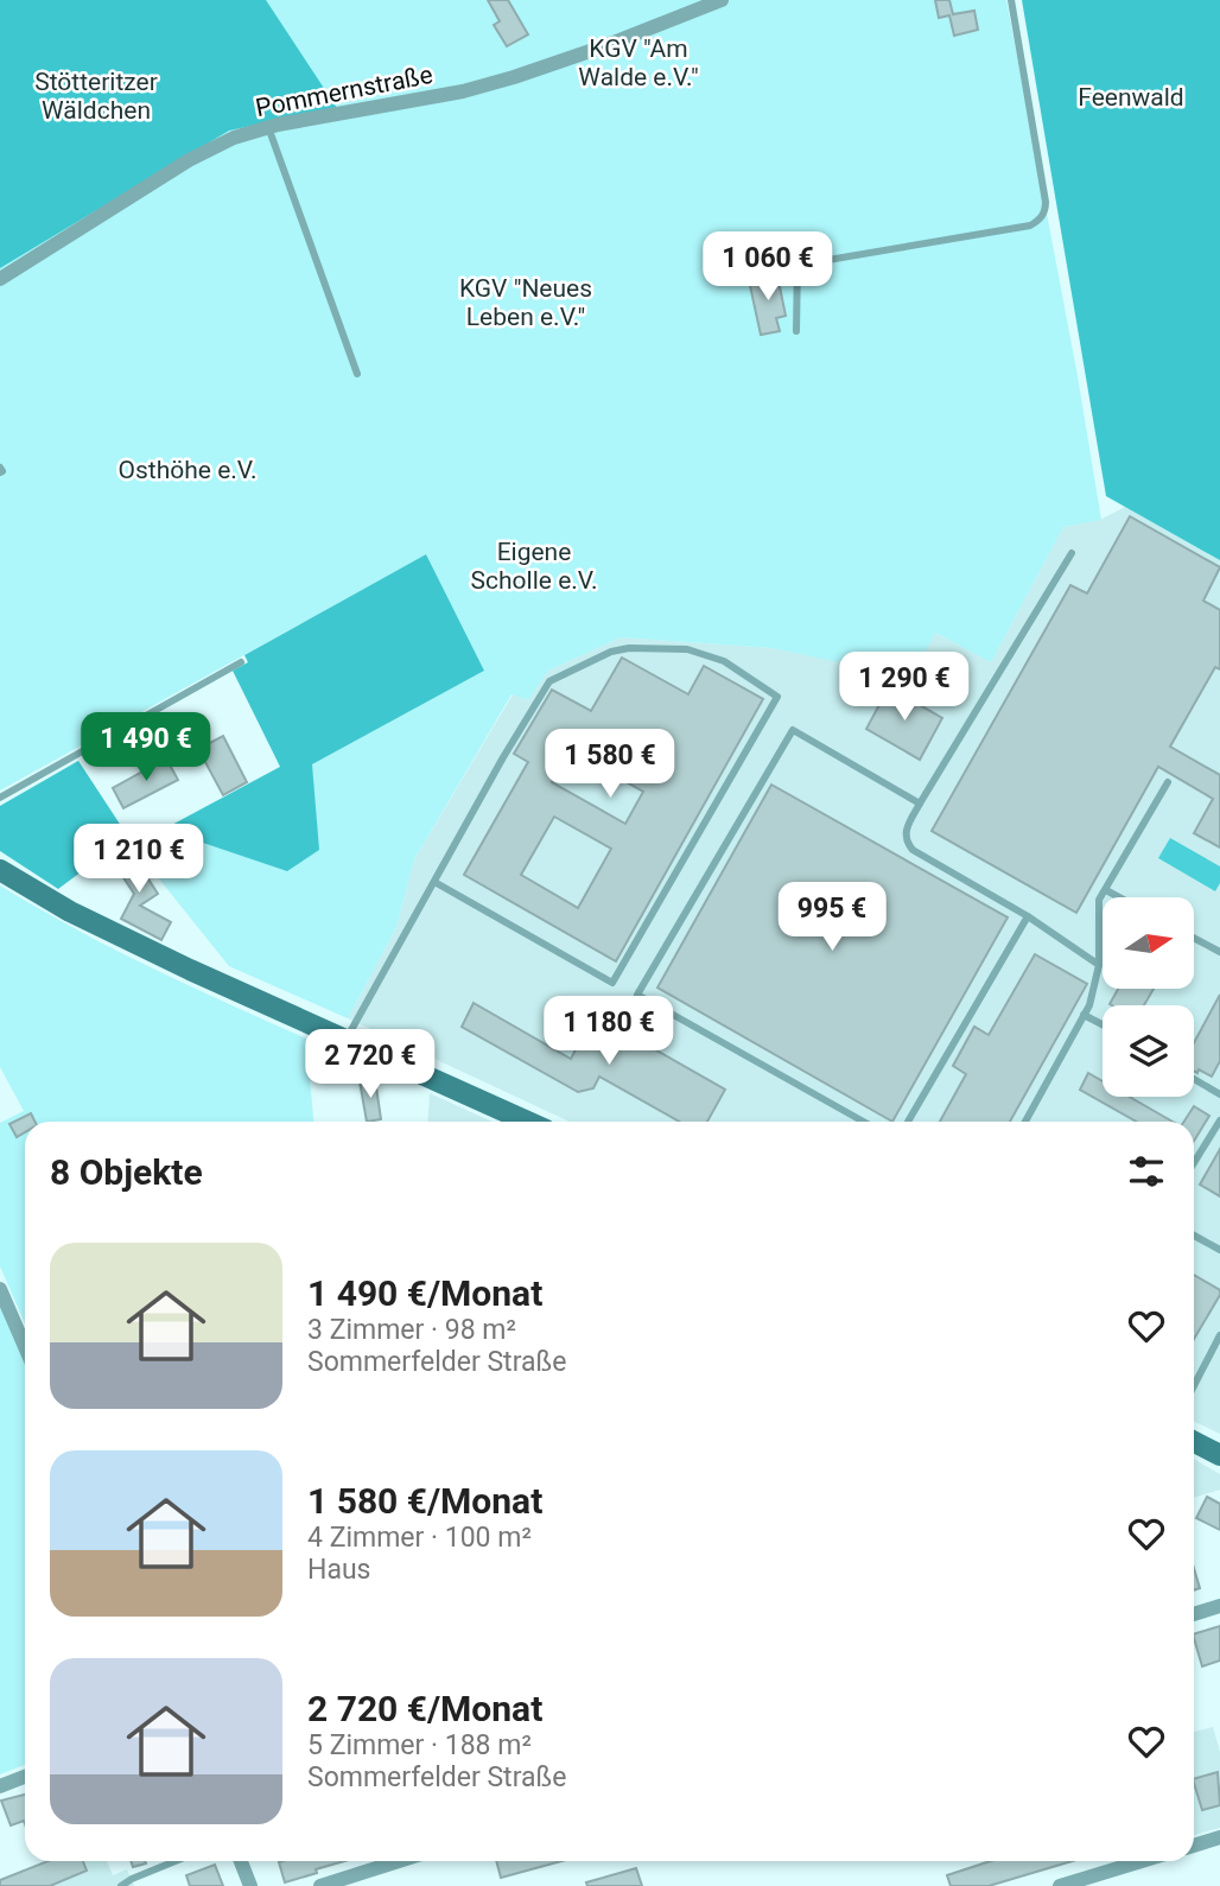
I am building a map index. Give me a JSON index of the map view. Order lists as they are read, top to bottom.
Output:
{
  "streets": {
    "street": ["Pommernstraße"]
  },
  "parks": [
    "KGV \"Am Walde e.V.\"",
    "Stötteritzer Wäldchen",
    "Feenwald",
    "KGV \"Neues Leben e.V.\"",
    "Osthöhe e.V.",
    "Eigene Scholle e.V."
  ],
  "north": "right",
  "page": {
    "price": [
      "1 060 €",
      "1 290 €",
      "1 490 €",
      "1 580 €",
      "1 210 €",
      "995 €",
      "1 180 €",
      "2 720 €"
    ],
    "heading": "8 Objekte",
    "list": [
      {
        "name": "1 490 €/Monat",
        "note": "3 Zimmer · 98 m² · Sommerfelder Straße"
      },
      {
        "name": "1 580 €/Monat",
        "note": "4 Zimmer · 100 m² · Haus"
      },
      {
        "name": "2 720 €/Monat",
        "note": "5 Zimmer · 188 m² · Sommerfelder Straße"
      }
    ]
  }
}
